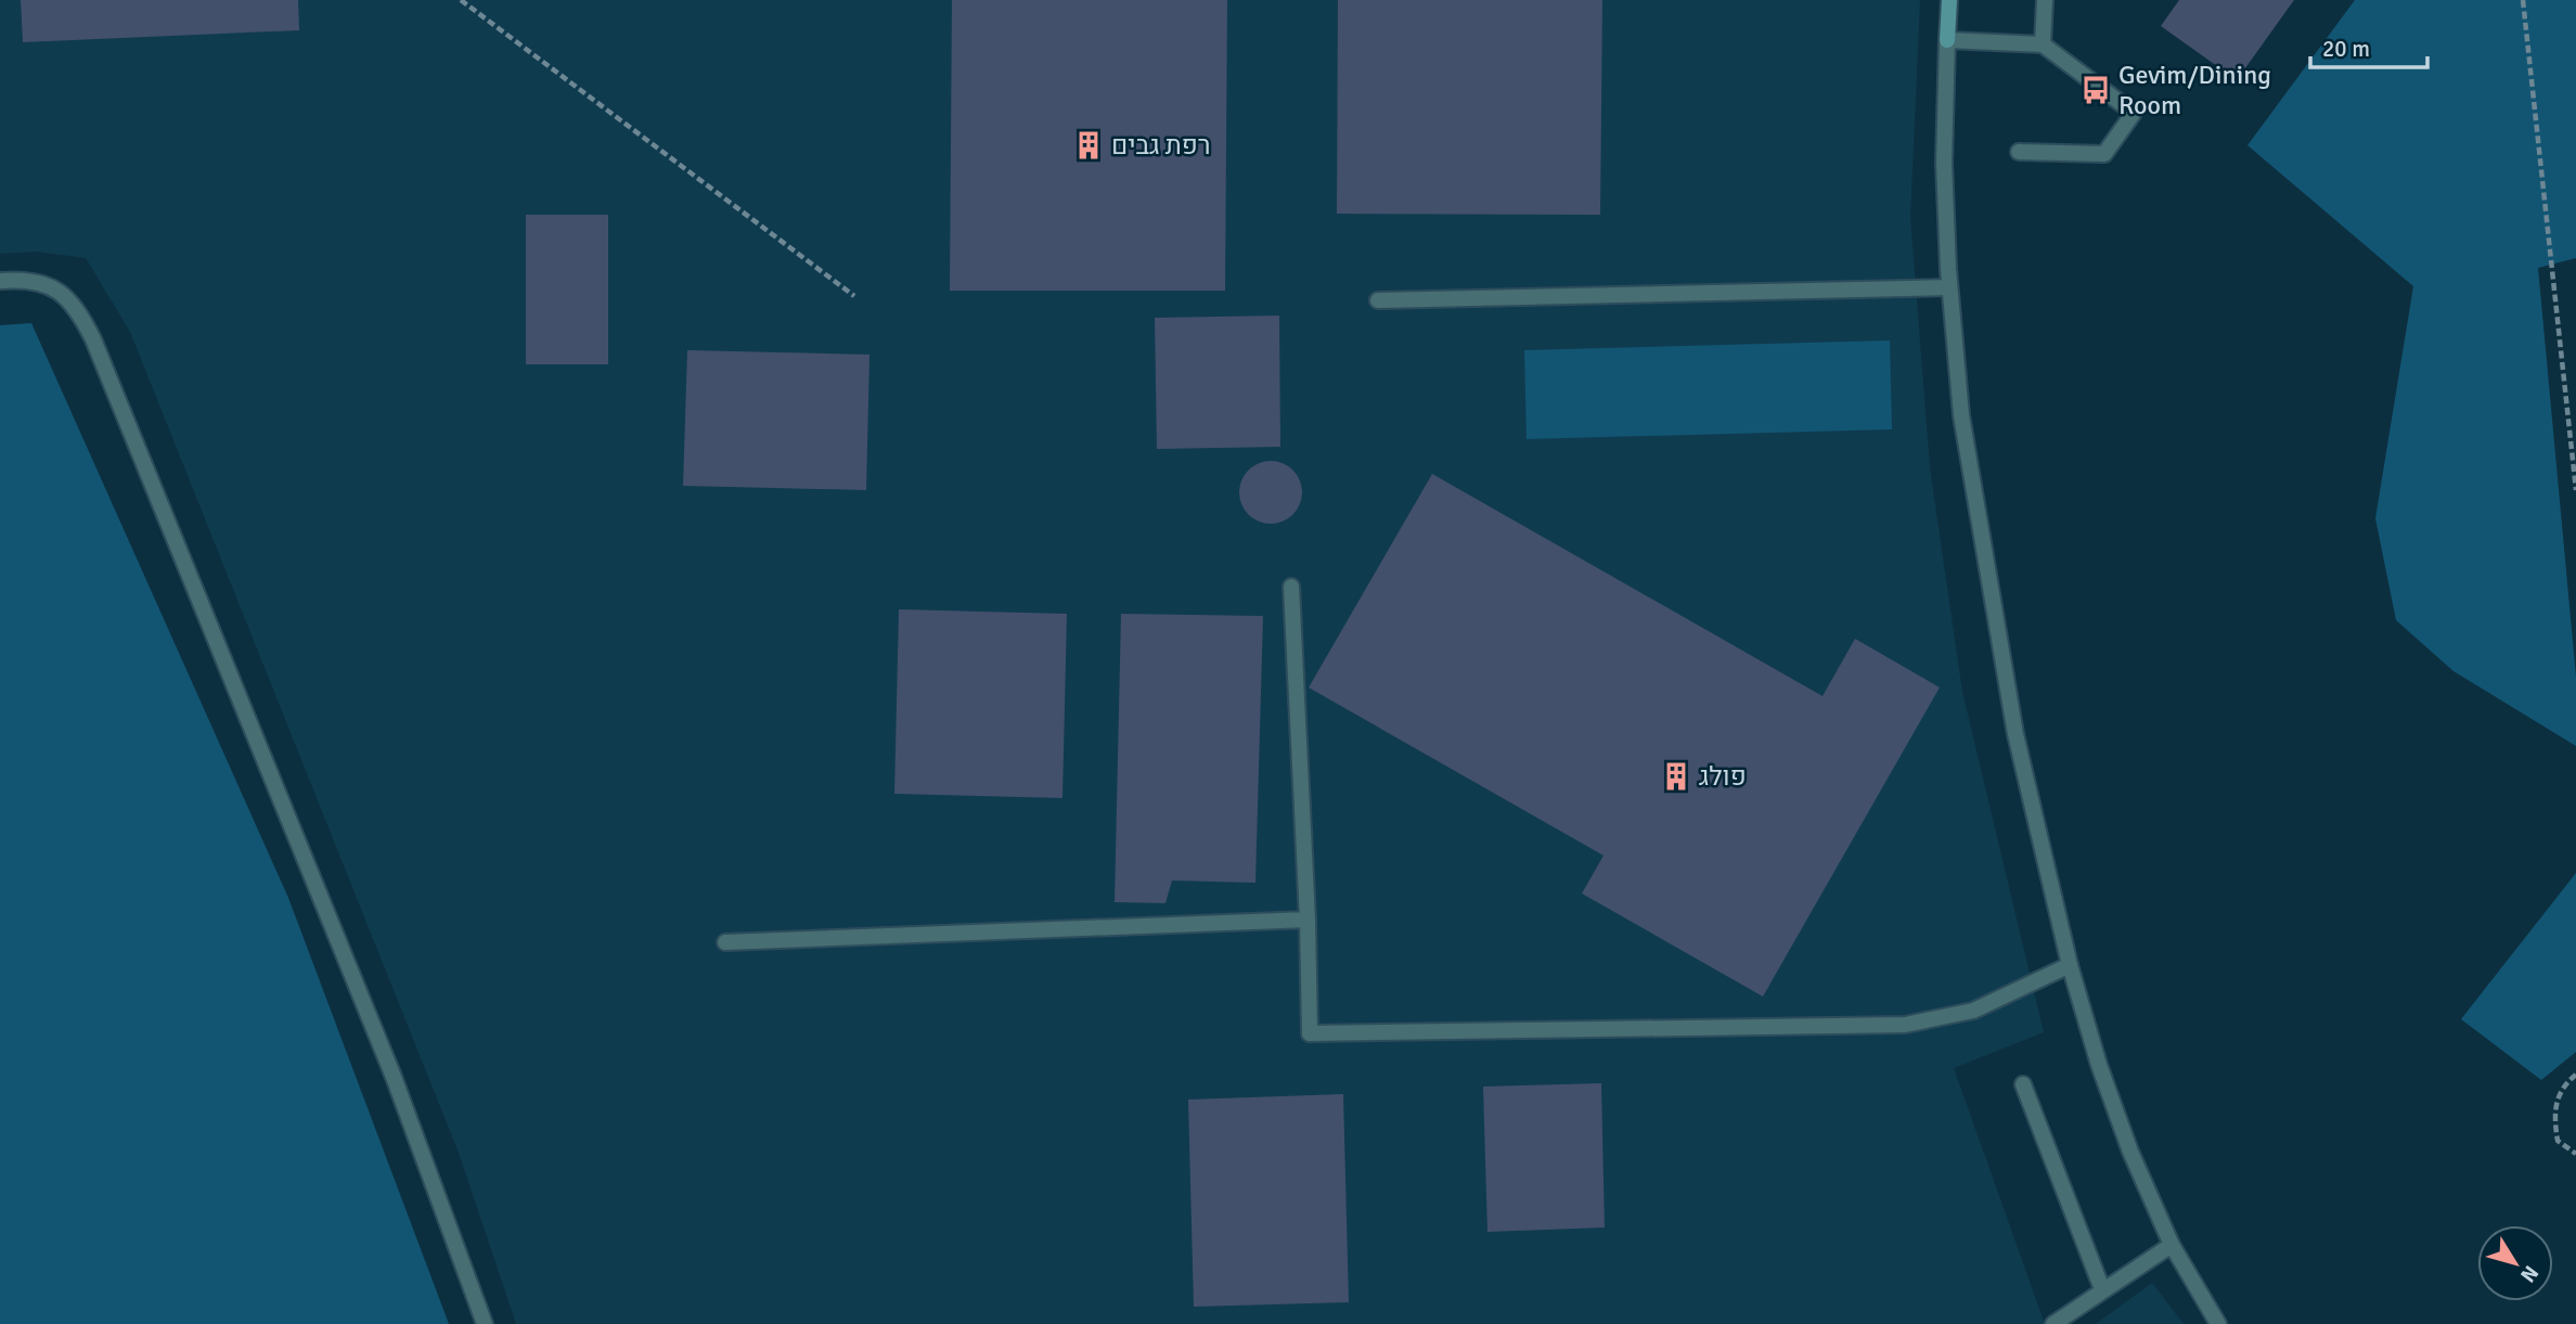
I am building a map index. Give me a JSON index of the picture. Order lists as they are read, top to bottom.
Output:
{
  "places": {
    "bus stop": ["Gevim/Dining Room"],
    "building": ["רפת גבים", "פולג"]
  },
  "scale_bar": "20 m",
  "north": "bottom right"
}
